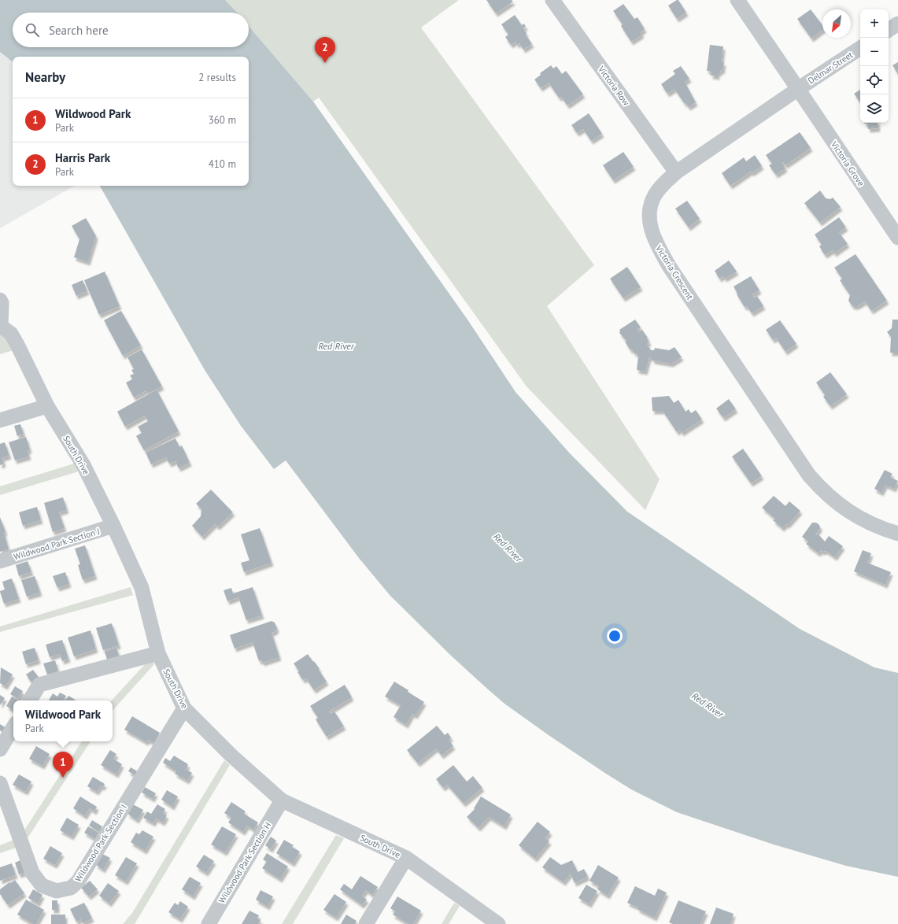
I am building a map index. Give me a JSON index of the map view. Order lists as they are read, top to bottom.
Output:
{
  "streets": {
    "street": [
      "Delmar Street",
      "Victoria Row",
      "Victoria Grove",
      "Victoria Crescent",
      "South Drive",
      "Wildwood Park Section J",
      "Wildwood Park Section I",
      "Wildwood Park Section H"
    ]
  },
  "crossings": [
    ["Delmar Street", "Victoria Grove"],
    ["Delmar Street", "Victoria Crescent"],
    ["Victoria Row", "Victoria Crescent"],
    ["Victoria Grove", "Victoria Crescent"],
    ["South Drive", "Wildwood Park Section J"],
    ["South Drive", "Wildwood Park Section I"],
    ["South Drive", "Wildwood Park Section H"]
  ],
  "water": ["Red River"],
  "north": "bottom left",
  "page": {
    "map_buttons": ["+", "−"],
    "search": "Search here",
    "pins": ["2", "1"],
    "heading": ["Nearby", "2 results"],
    "list": [
      {
        "mark": "1",
        "name": "Wildwood Park",
        "note": "Park",
        "value": "360 m"
      },
      {
        "mark": "2",
        "name": "Harris Park",
        "note": "Park",
        "value": "410 m"
      }
    ],
    "popup": ["Wildwood Park", "Park"]
  }
}
